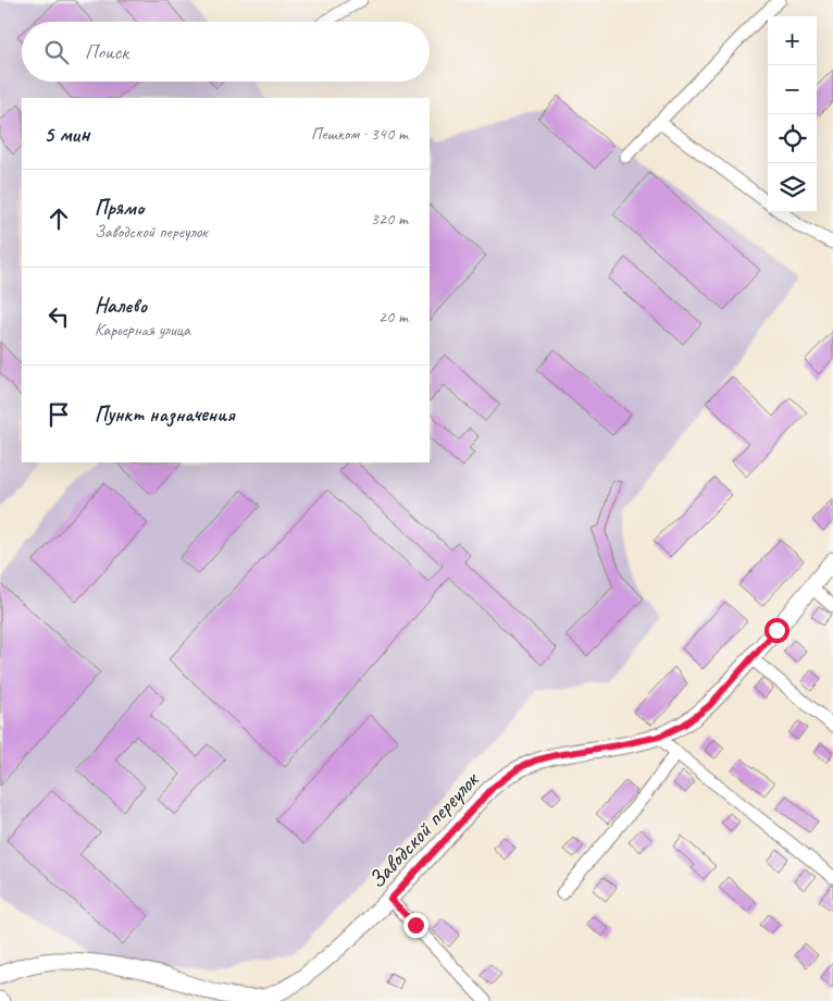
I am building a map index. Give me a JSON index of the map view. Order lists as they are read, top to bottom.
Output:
{
  "streets": {
    "main road": ["Заводской переулок"]
  },
  "page": {
    "map_buttons": ["+", "−"],
    "search": "Поиск",
    "heading": ["5 мин", "Пешком · 340 m"],
    "list": [
      ["Прямо", "Заводской переулок", "320 m"],
      ["Налево", "Карьерная улица", "20 m"],
      "Пункт назначения"
    ]
  }
}
